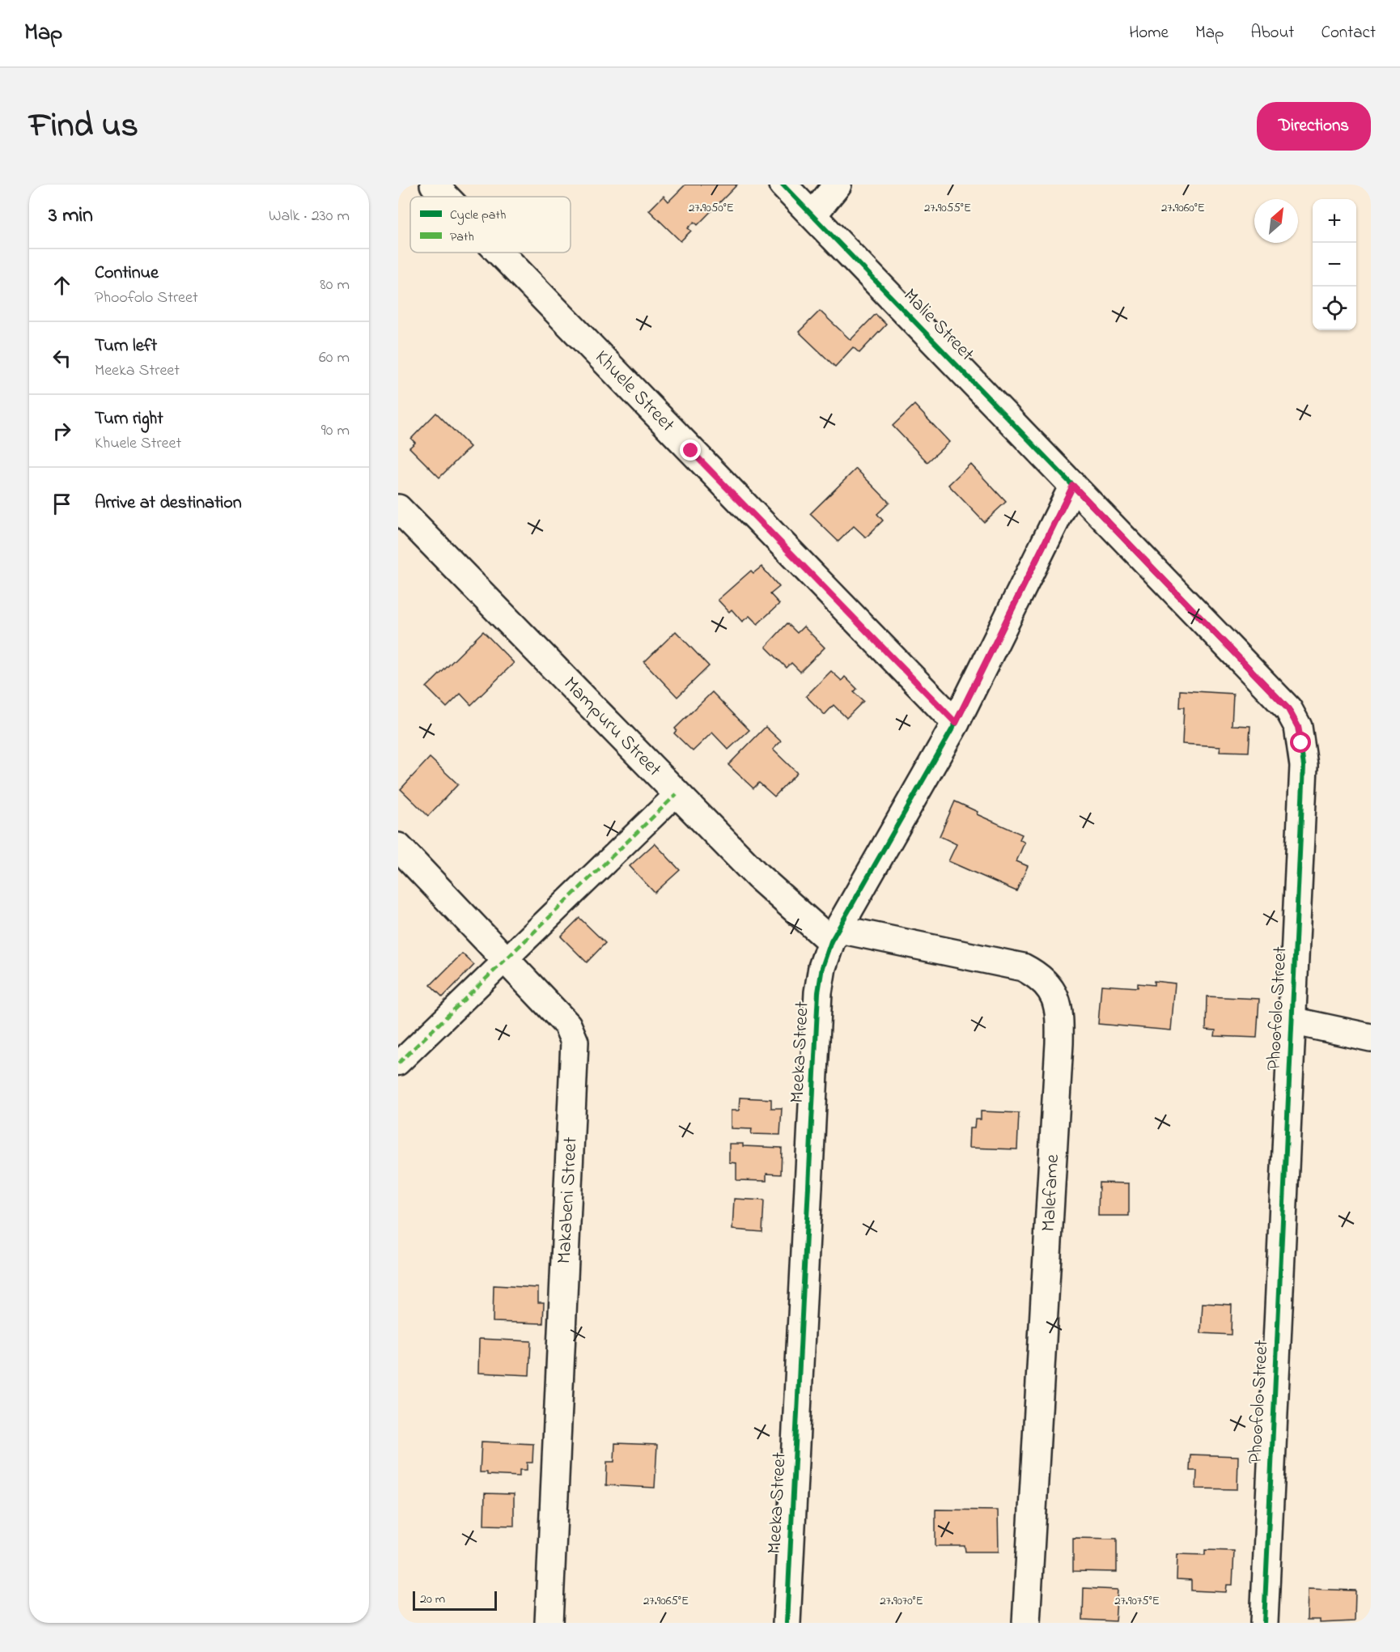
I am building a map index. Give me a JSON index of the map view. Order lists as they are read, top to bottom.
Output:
{
  "streets": {
    "street": [
      "Malie Street",
      "Khuele Street",
      "Mampuru Street",
      "Phoofolo Street",
      "Meeka Street",
      "Malefame",
      "Makabeni Street"
    ]
  },
  "crossings": [
    ["Malie Street", "Phoofolo Street"],
    ["Malie Street", "Meeka Street"],
    ["Khuele Street", "Meeka Street"],
    ["Mampuru Street", "Meeka Street"],
    ["Mampuru Street", "Malefame"],
    ["Phoofolo Street", "Meeka Street"],
    ["Meeka Street", "Malefame"]
  ],
  "legend": ["Cycle path", "Path"],
  "scale_bar": "20 m",
  "north": "top right",
  "page": {
    "header": "Map",
    "nav": [
      "Home",
      "Map",
      "About",
      "Contact"
    ],
    "title": "Find us",
    "buttons": "Directions",
    "heading": ["3 min", "Walk · 230 m"],
    "map_buttons": ["+", "−"],
    "list": [
      ["Continue", "Phoofolo Street", "80 m"],
      ["Turn left", "Meeka Street", "60 m"],
      ["Turn right", "Khuele Street", "90 m"],
      "Arrive at destination"
    ],
    "scale": "20 m"
  },
  "coordinates": [
    "27.9050°E",
    "27.9055°E",
    "27.9060°E",
    "27.9065°E",
    "27.9070°E",
    "27.9075°E"
  ]
}
